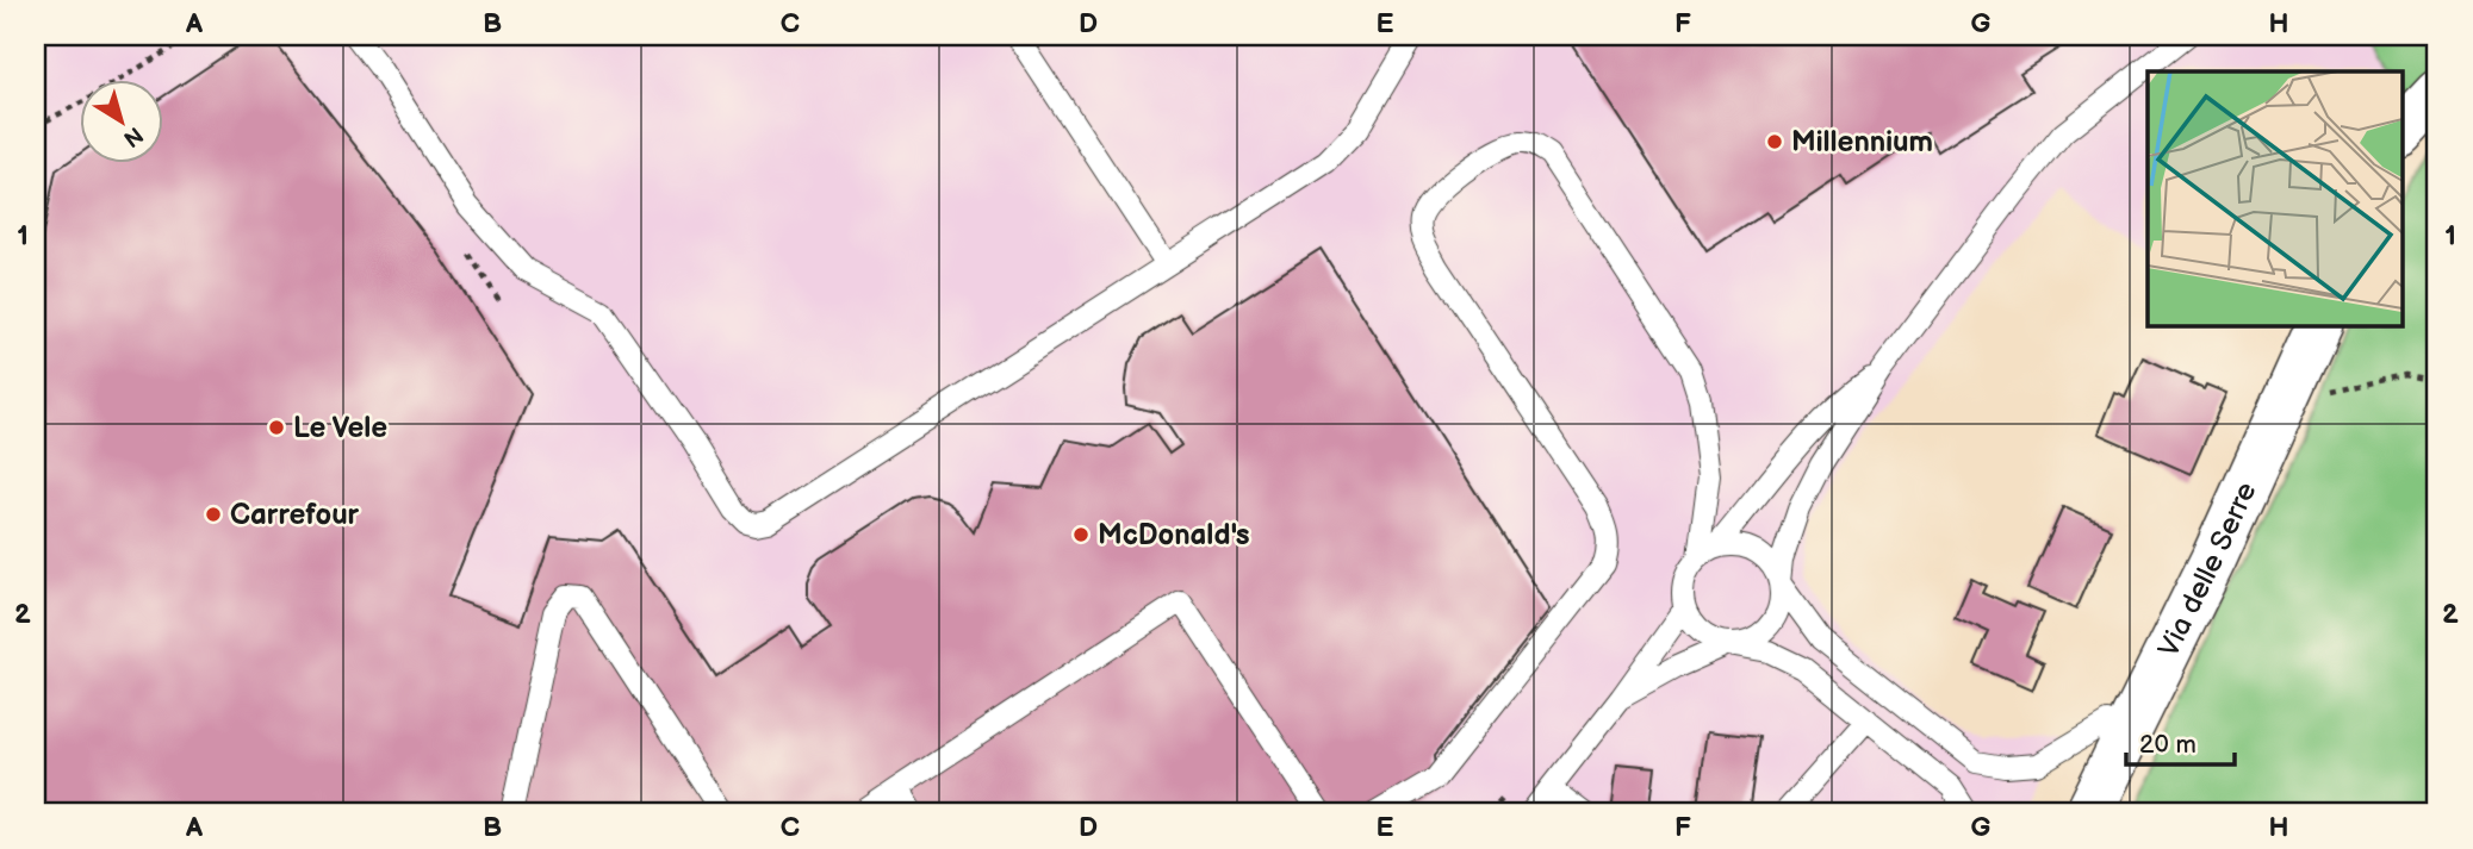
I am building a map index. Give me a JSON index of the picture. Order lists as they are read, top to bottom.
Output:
{
  "streets": {
    "street": ["Via delle Serre"]
  },
  "places": [
    "Millennium",
    "Le Vele",
    "Carrefour",
    "McDonald's"
  ],
  "scale_bar": "20 m",
  "north": "bottom right",
  "grid": {
    "columns": [
      "A",
      "B",
      "C",
      "D",
      "E",
      "F",
      "G",
      "H"
    ],
    "rows": ["1", "2"]
  }
}
